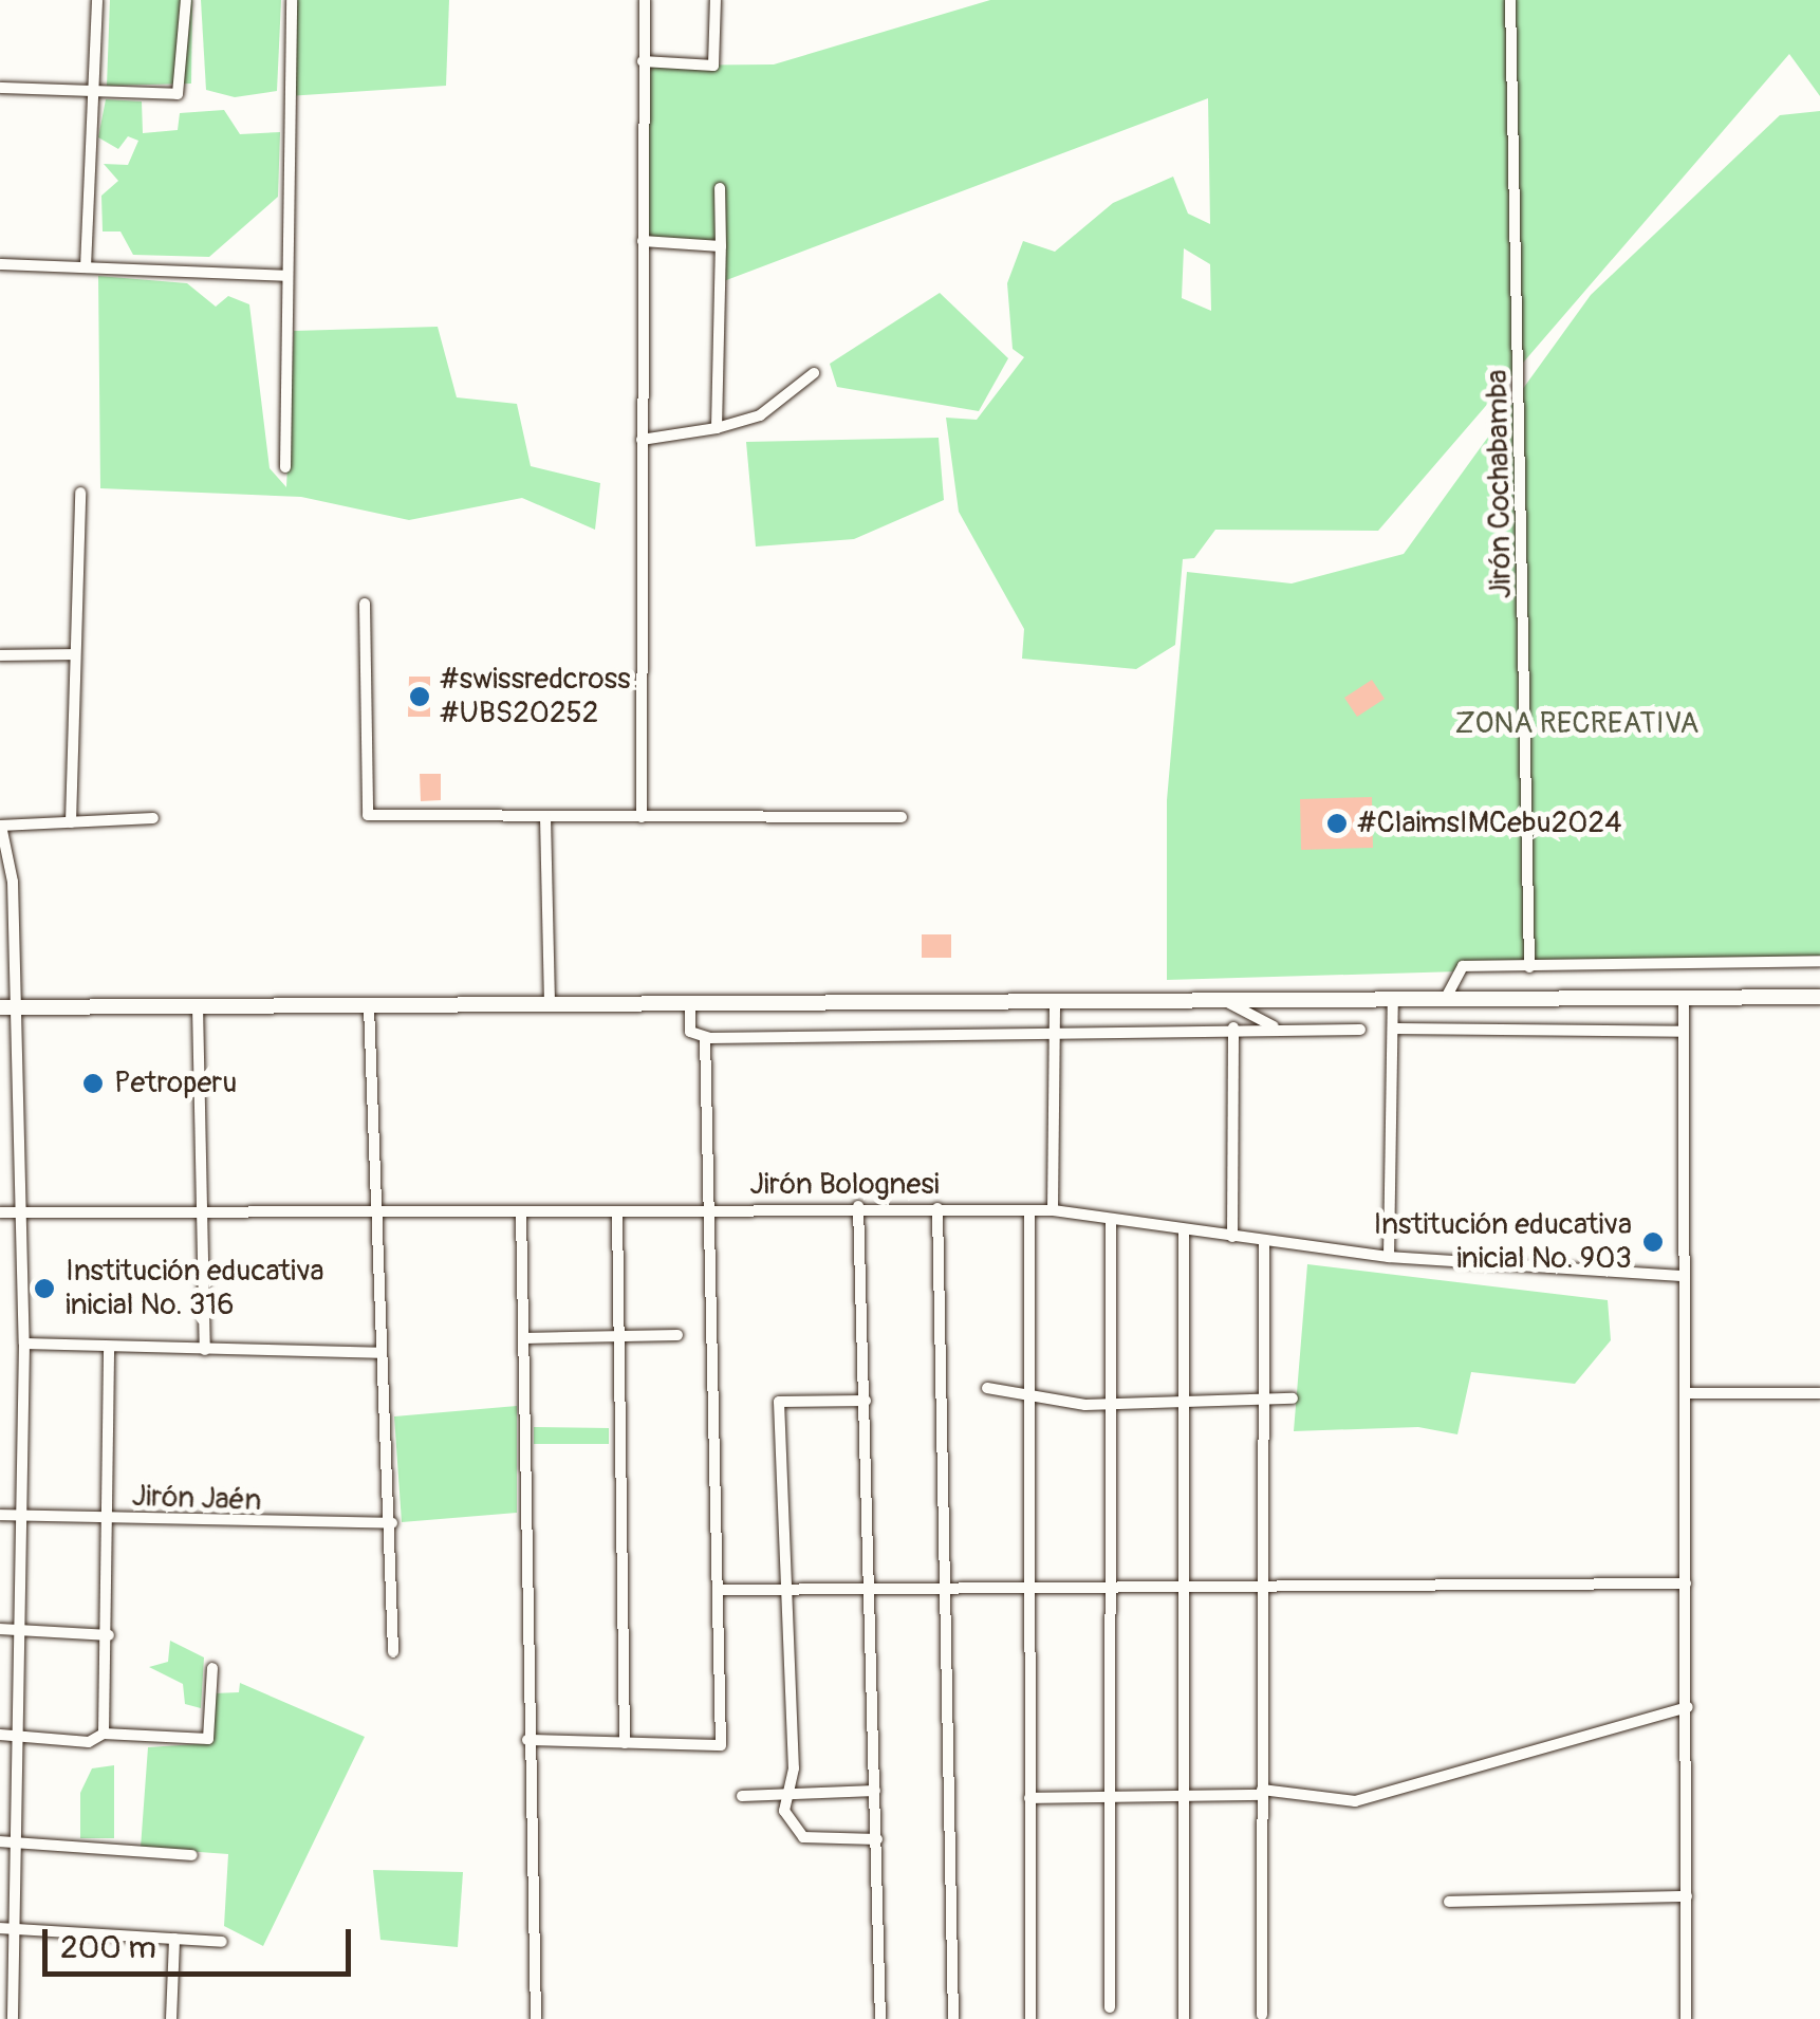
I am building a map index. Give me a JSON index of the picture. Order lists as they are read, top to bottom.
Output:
{
  "streets": {
    "street": ["Jirón Cochabamba", "Jirón Bolognesi", "Jirón Jaén"]
  },
  "parks": ["ZONA RECREATIVA"],
  "places": [
    "#swissredcross #UBS20252",
    "#ClaimsIMCebu2024",
    "Petroperu",
    "Institución educativa inicial No. 903",
    "Institución educativa inicial No. 316"
  ],
  "scale_bar": "200 m"
}
